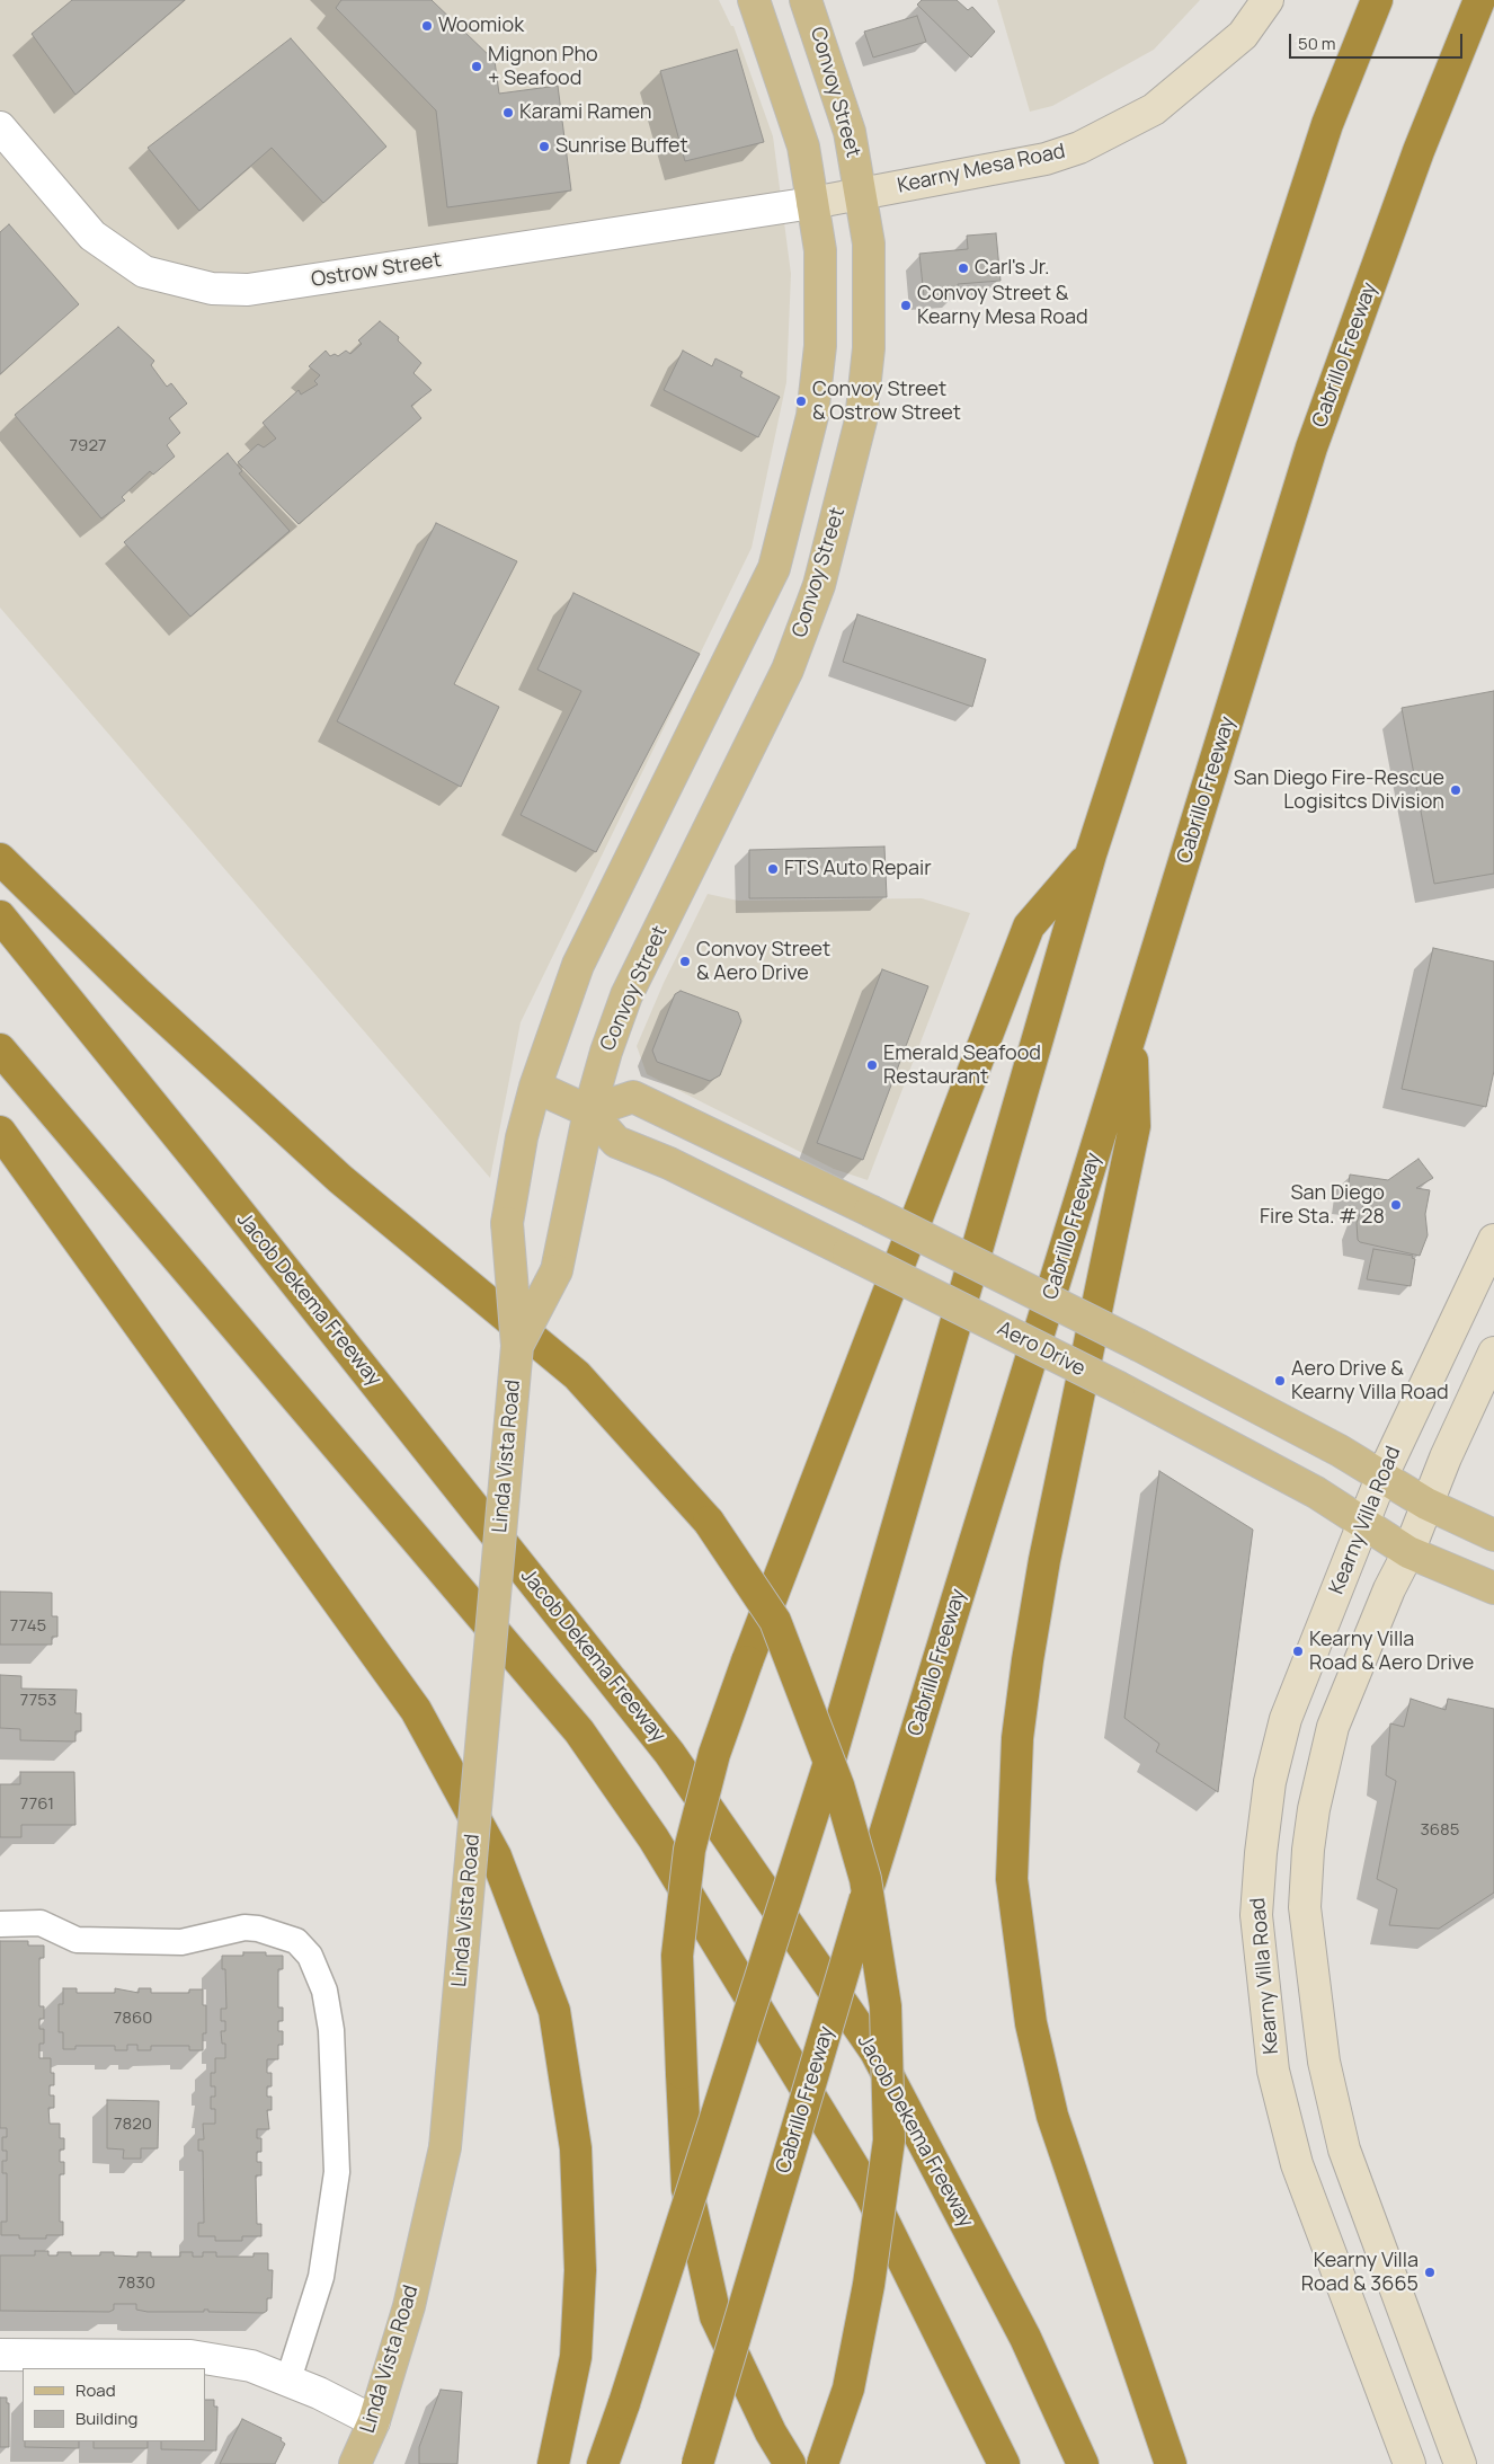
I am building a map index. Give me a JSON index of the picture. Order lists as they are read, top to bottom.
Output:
{
  "streets": {
    "highway": ["Cabrillo Freeway", "Jacob Dekema Freeway"],
    "main road": [
      "Convoy Street",
      "Kearny Mesa Road",
      "Aero Drive",
      "Linda Vista Road",
      "Kearny Villa Road"
    ],
    "street": ["Ostrow Street"]
  },
  "crossings": [
    ["Convoy Street", "Kearny Mesa Road"],
    ["Convoy Street", "Aero Drive"],
    ["Convoy Street", "Linda Vista Road"],
    ["Kearny Mesa Road", "Ostrow Street"],
    ["Aero Drive", "Linda Vista Road"],
    ["Aero Drive", "Kearny Villa Road"]
  ],
  "places": [
    "Woomiok",
    "Mignon Pho + Seafood",
    "Karami Ramen",
    "Sunrise Buffet",
    "Carl's Jr.",
    "Convoy Street & Kearny Mesa Road",
    "Convoy Street & Ostrow Street",
    "San Diego Fire-Rescue Logisitcs Division",
    "FTS Auto Repair",
    "Convoy Street & Aero Drive",
    "Emerald Seafood Restaurant",
    "San Diego Fire Sta. # 28",
    "Aero Drive & Kearny Villa Road",
    "Kearny Villa Road & Aero Drive",
    "Kearny Villa Road & 3665"
  ],
  "house_numbers": [
    "7927",
    "7745",
    "7753",
    "7761",
    "3685",
    "7860",
    "7820",
    "7830"
  ],
  "legend": ["Road", "Building"],
  "scale_bar": "50 m"
}
